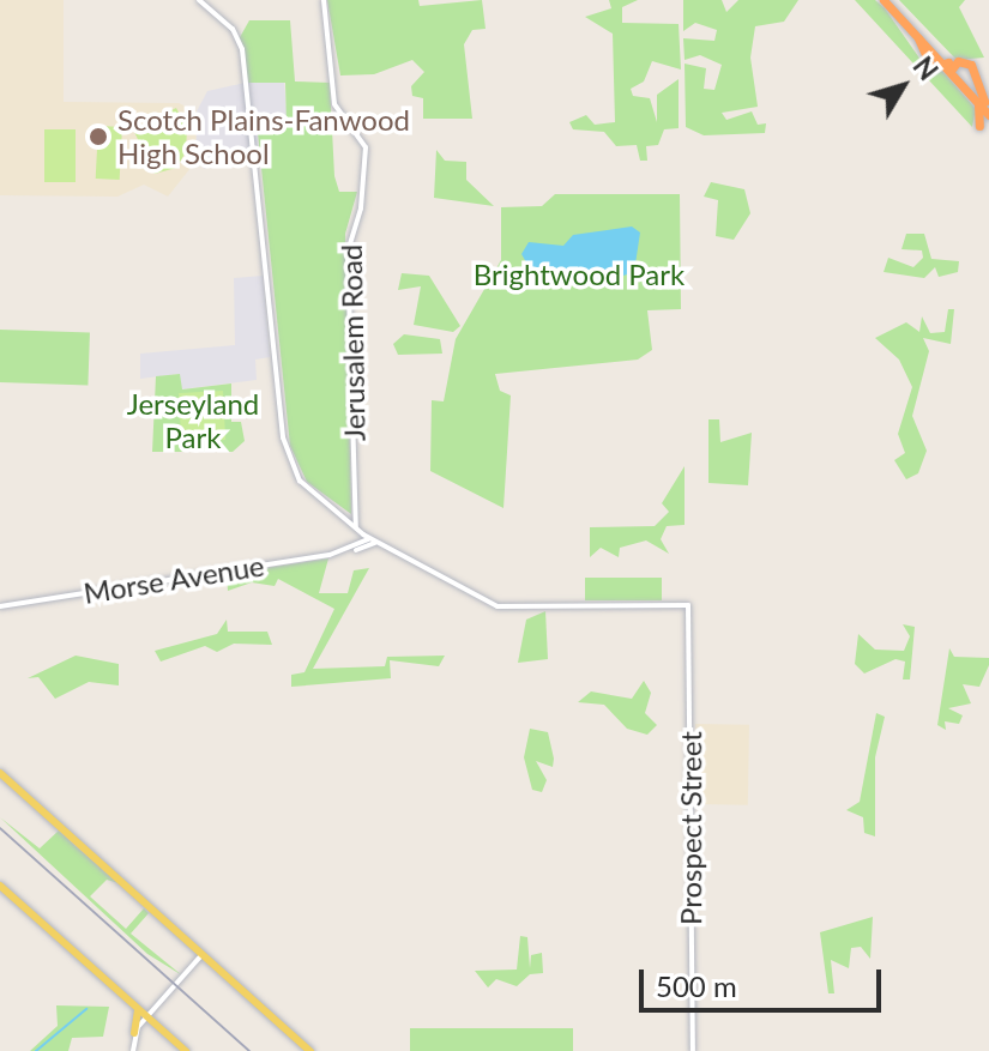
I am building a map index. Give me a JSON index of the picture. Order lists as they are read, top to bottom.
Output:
{
  "streets": {
    "street": ["Jerusalem Road", "Morse Avenue", "Prospect Street"]
  },
  "crossings": [
    ["Morse Avenue", "Prospect Street"]
  ],
  "parks": ["Brightwood Park", "Jerseyland Park"],
  "places": ["Scotch Plains-Fanwood High School"],
  "scale_bar": "500 m",
  "north": "top right"
}
